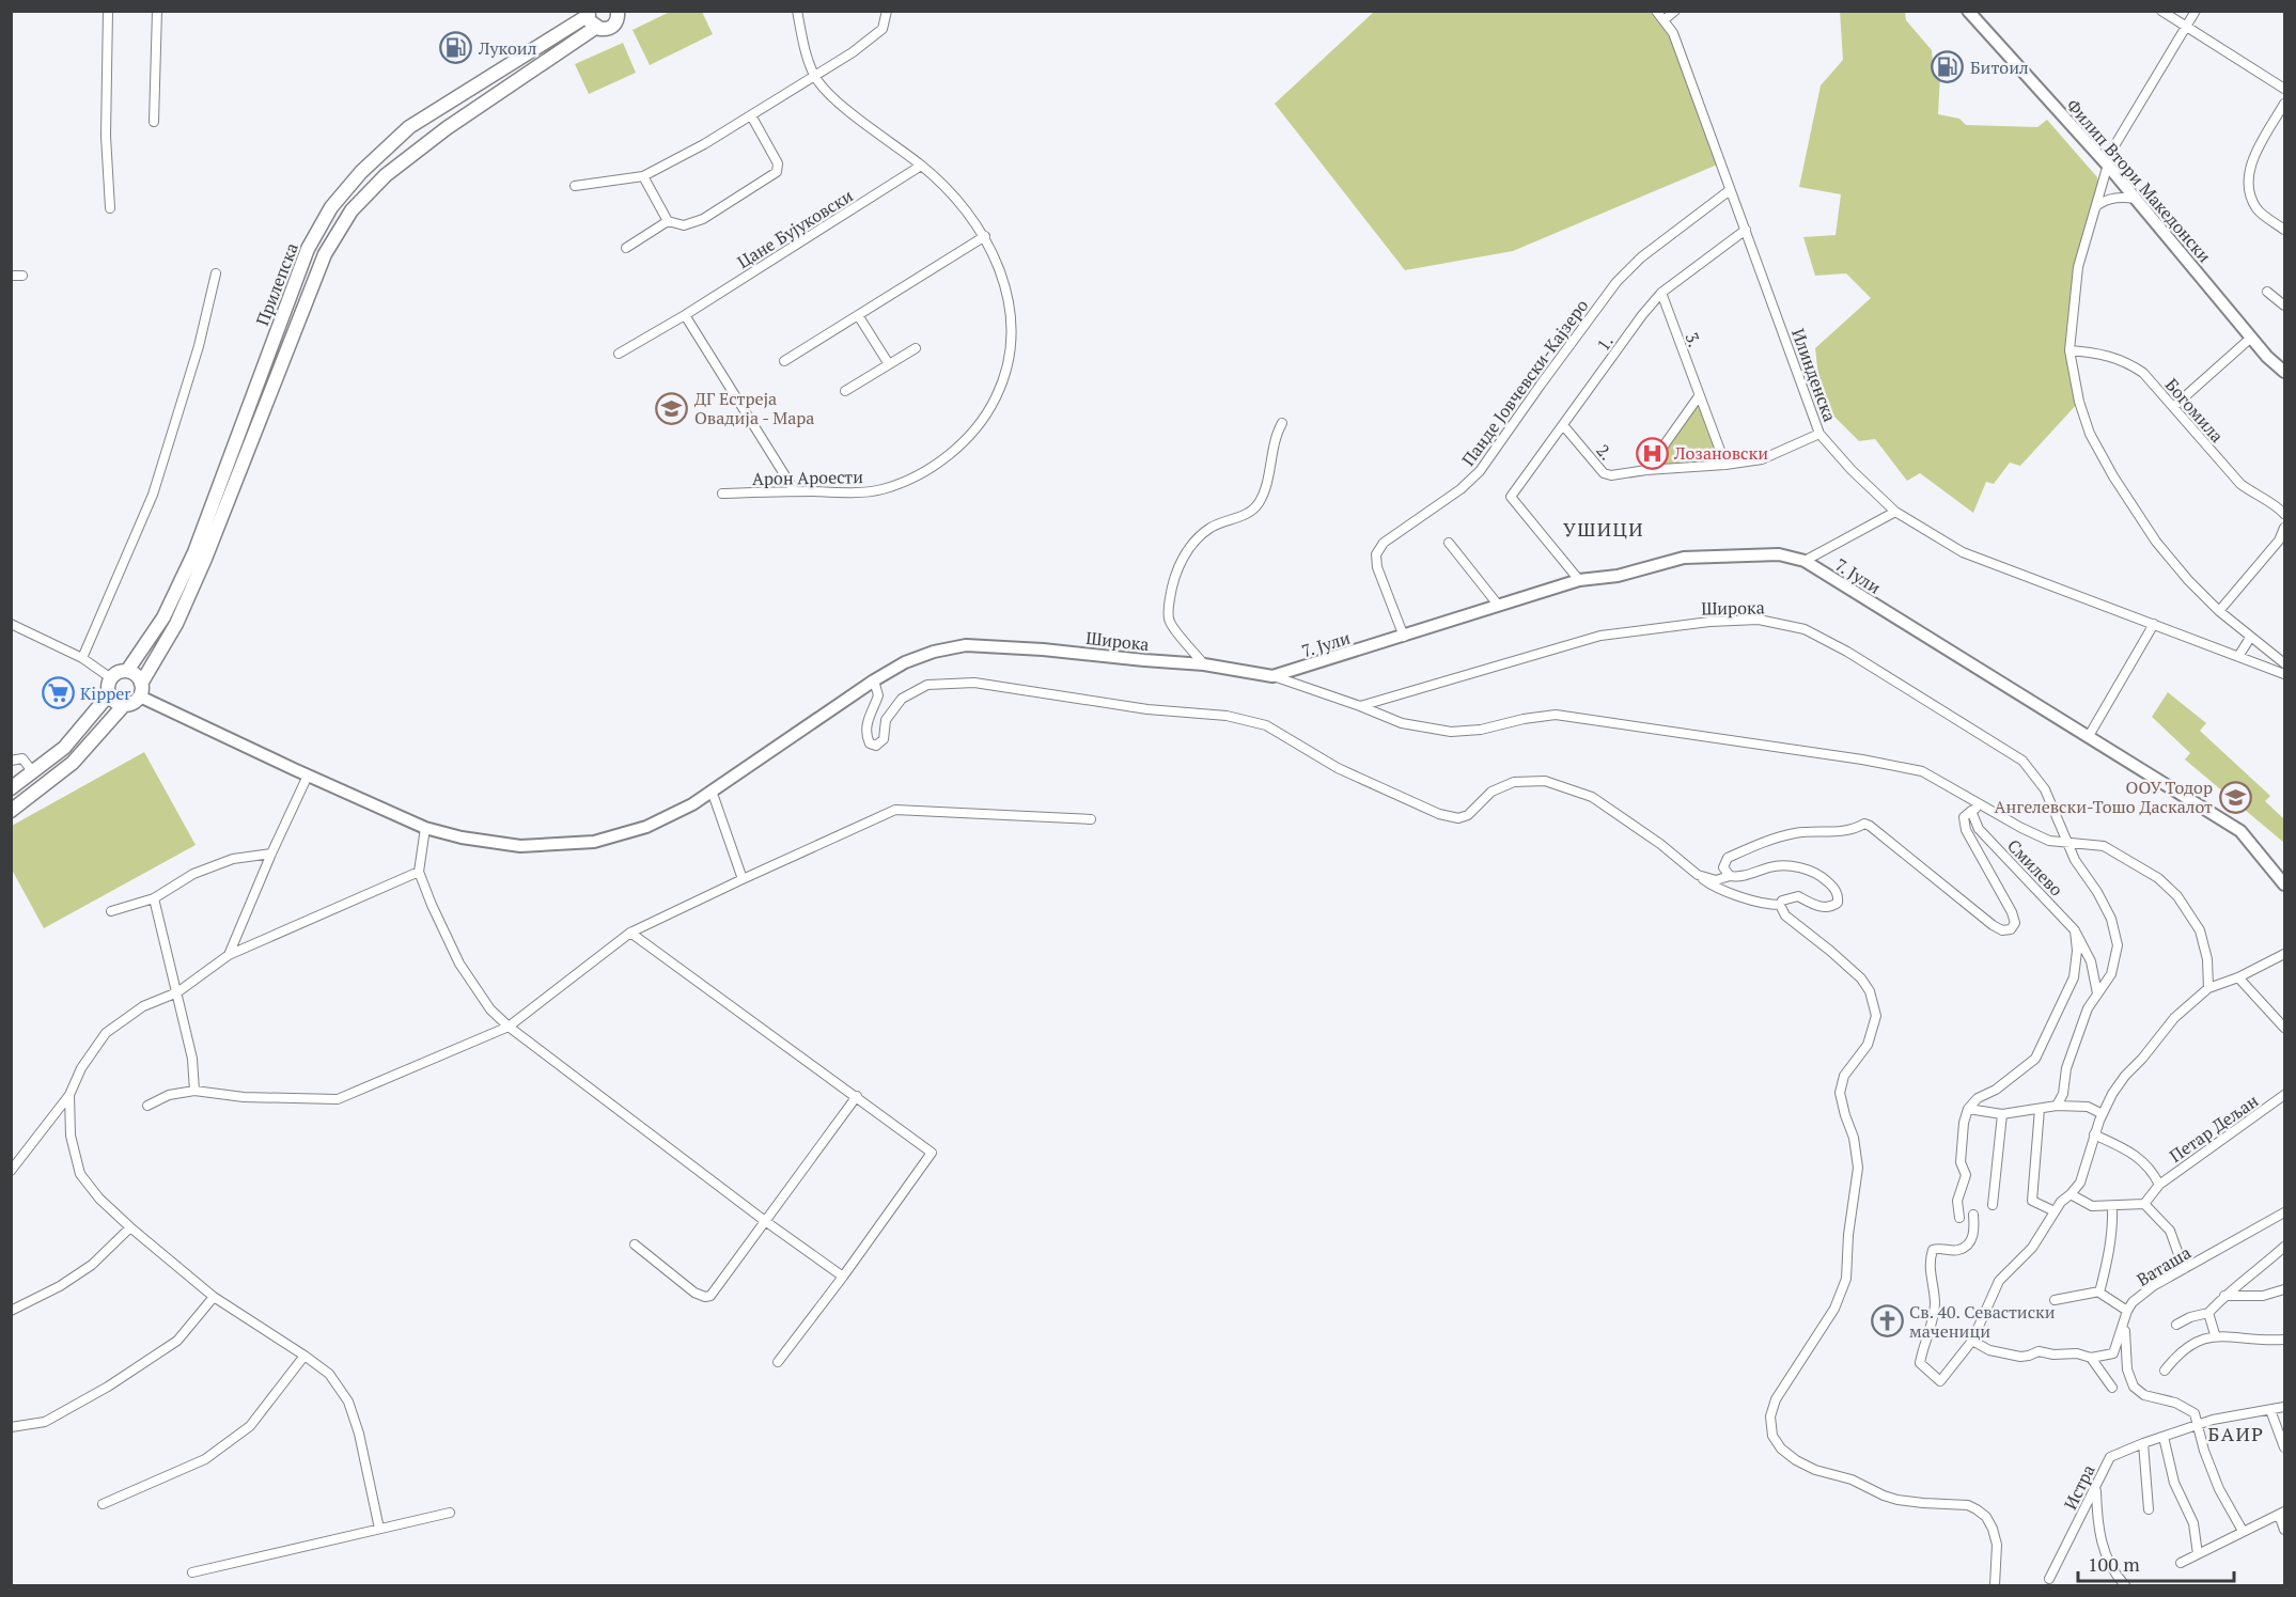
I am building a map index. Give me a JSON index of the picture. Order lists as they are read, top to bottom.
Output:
{
  "streets": {
    "main road": ["Прилепска"],
    "street": [
      "Филип Втори Македонски",
      "Цане Бујуковски",
      "3.",
      "1.",
      "Илинденска",
      "Панде Јовчевски-Кајзеро",
      "Богомила",
      "2.",
      "Арон Ароести",
      "7. Јули",
      "Широка",
      "Смилево",
      "Петар Дељан",
      "Ваташа",
      "Истра"
    ]
  },
  "crossings": [
    ["Цане Бујуковски", "Арон Ароести"],
    ["Прилепска", "Широка"],
    ["3.", "1."],
    ["3.", "2."],
    ["1.", "Илинденска"],
    ["1.", "2."],
    ["1.", "7. Јули"],
    ["Илинденска", "Панде Јовчевски-Кајзеро"],
    ["Илинденска", "2."],
    ["Панде Јовчевски-Кајзеро", "7. Јули"],
    ["7. Јули", "Широка"]
  ],
  "districts": ["УШИЦИ", "БАИР"],
  "places": {
    "fuel station": ["Лукоил", "Битоил"],
    "school or university": ["ДГ Естреја Овадија - Мара", "ООУ Тодор Ангелевски-Тошо Даскалот"],
    "hospital": ["Лозановски"],
    "supermarket": ["Kipper"],
    "church": ["Св. 40. Севастиски маченици"]
  },
  "scale_bar": "100 m"
}
